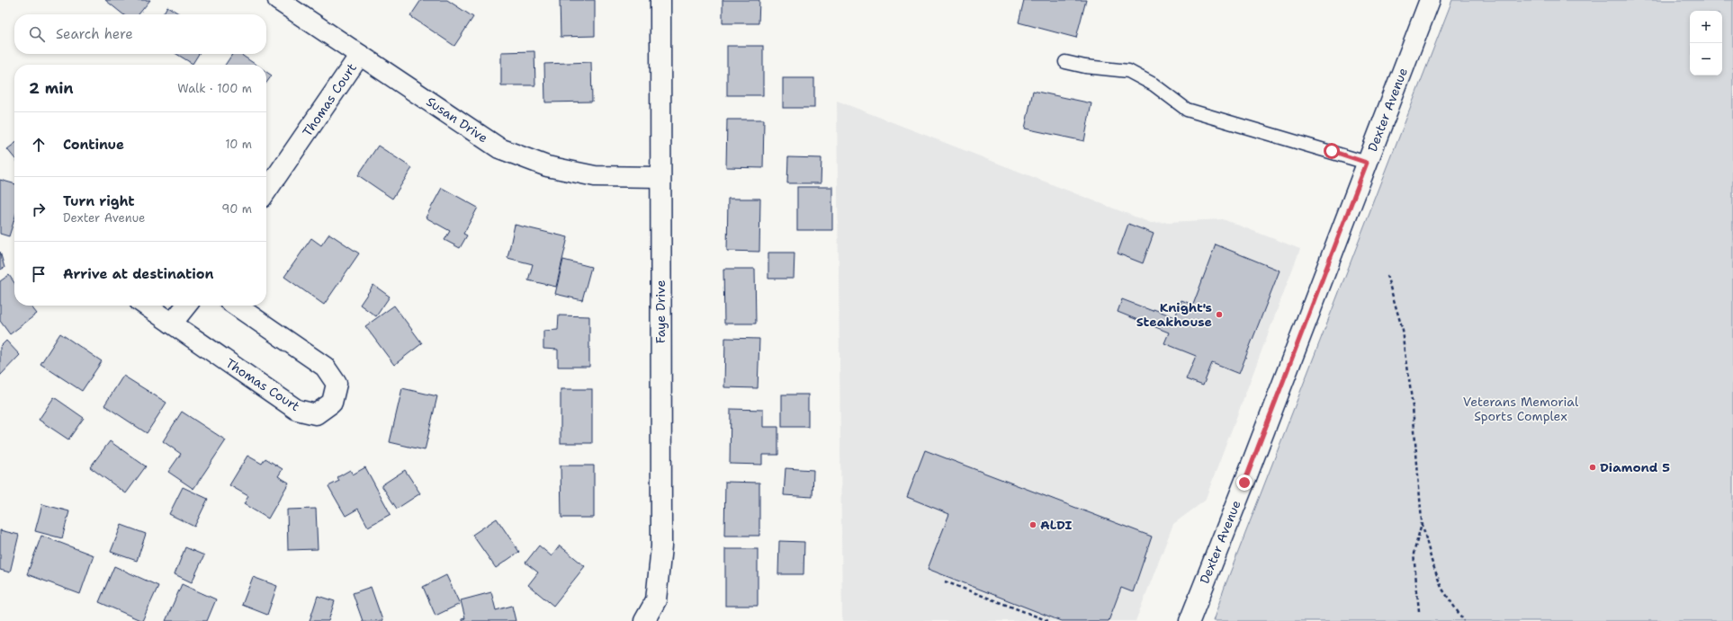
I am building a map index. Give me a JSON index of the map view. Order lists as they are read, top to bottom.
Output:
{
  "streets": {
    "street": [
      "Thomas Court",
      "Dexter Avenue",
      "Susan Drive",
      "Faye Drive"
    ]
  },
  "crossings": [
    ["Thomas Court", "Susan Drive"],
    ["Susan Drive", "Faye Drive"]
  ],
  "parks": ["Veterans Memorial Sports Complex"],
  "places": ["Knight's Steakhouse", "Diamond 5", "ALDI"],
  "page": {
    "map_buttons": ["+", "−"],
    "search": "Search here",
    "heading": ["2 min", "Walk · 100 m"],
    "list": [
      ["Continue", "10 m"],
      ["Turn right", "Dexter Avenue", "90 m"],
      "Arrive at destination"
    ]
  }
}
